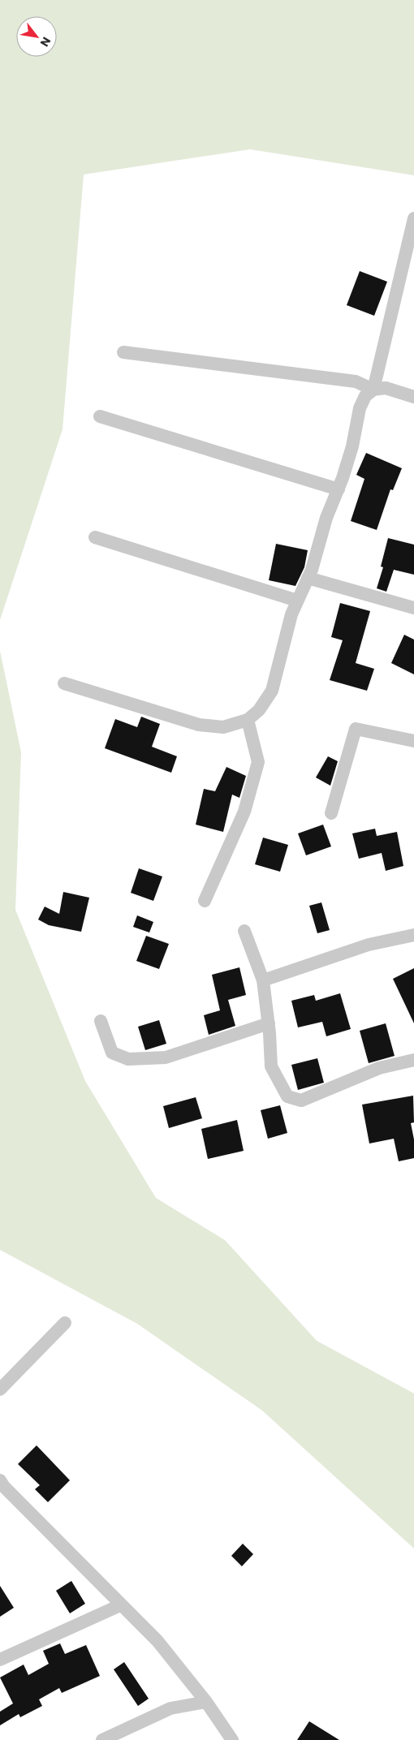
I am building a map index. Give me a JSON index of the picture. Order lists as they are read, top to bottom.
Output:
{
  "north": "bottom right"
}
